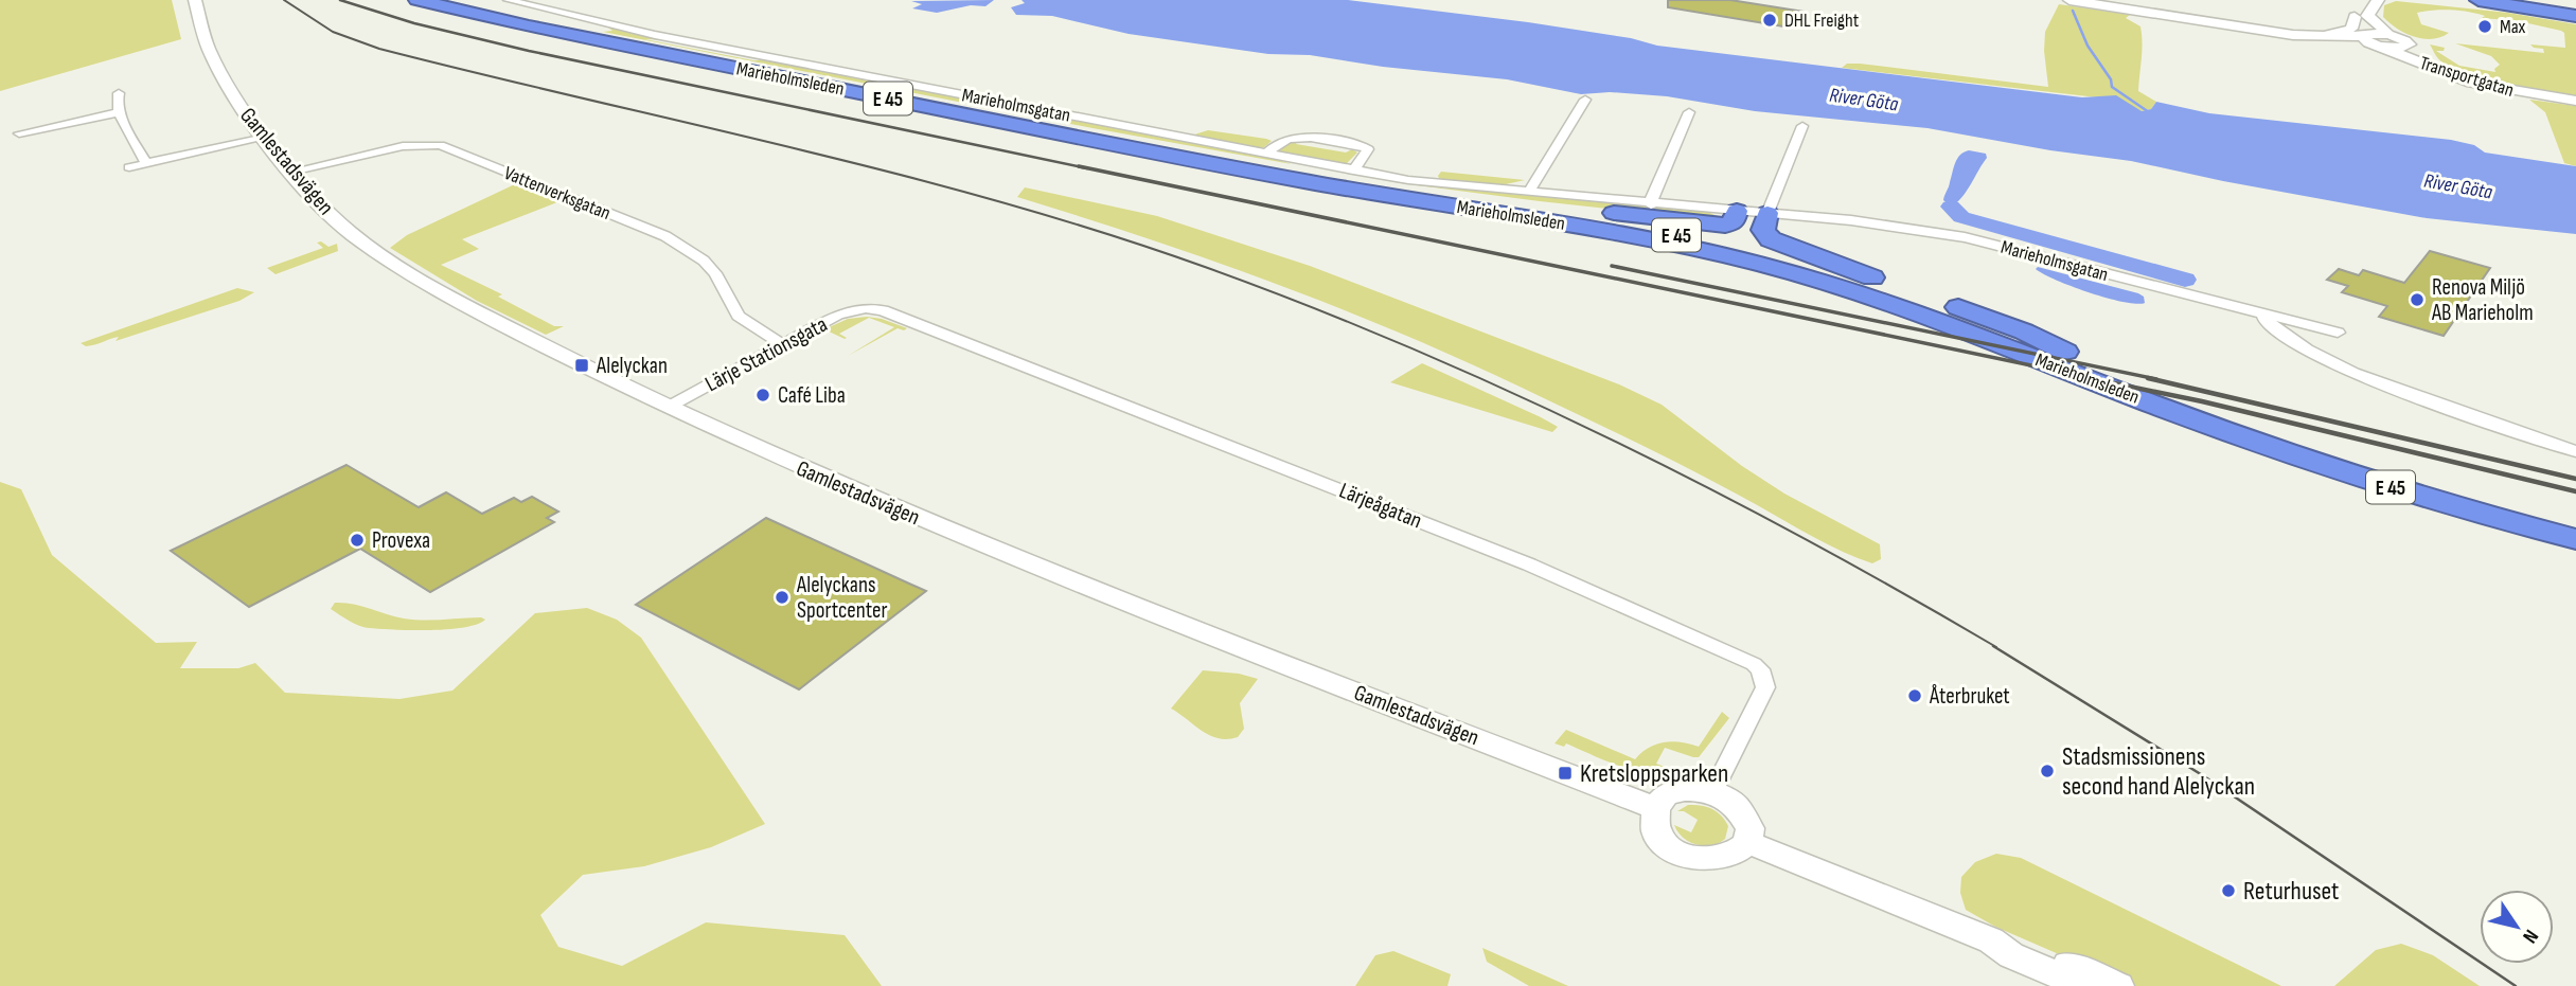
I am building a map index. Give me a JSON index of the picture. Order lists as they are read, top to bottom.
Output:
{
  "streets": {
    "highway": ["Marieholmsleden", "E 45"],
    "street": [
      "Transportgatan",
      "Marieholmsgatan",
      "Gamlestadsvägen",
      "Vattenverksgatan",
      "Lärje Stationsgata",
      "Lärjeågatan"
    ]
  },
  "crossings": [
    ["Gamlestadsvägen", "Vattenverksgatan"],
    ["Gamlestadsvägen", "Lärje Stationsgata"],
    ["Gamlestadsvägen", "Lärjeågatan"],
    ["Vattenverksgatan", "Lärje Stationsgata"],
    ["Lärje Stationsgata", "Lärjeågatan"]
  ],
  "water": ["River Göta"],
  "places": {
    "other": [
      "DHL Freight",
      "Max",
      "Renova Miljö AB Marieholm",
      "Café Liba",
      "Provexa",
      "Alelyckans Sportcenter",
      "Återbruket",
      "Stadsmissionens second hand Alelyckan",
      "Returhuset"
    ],
    "transit": ["Alelyckan", "Kretsloppsparken"]
  },
  "north": "bottom right"
}
